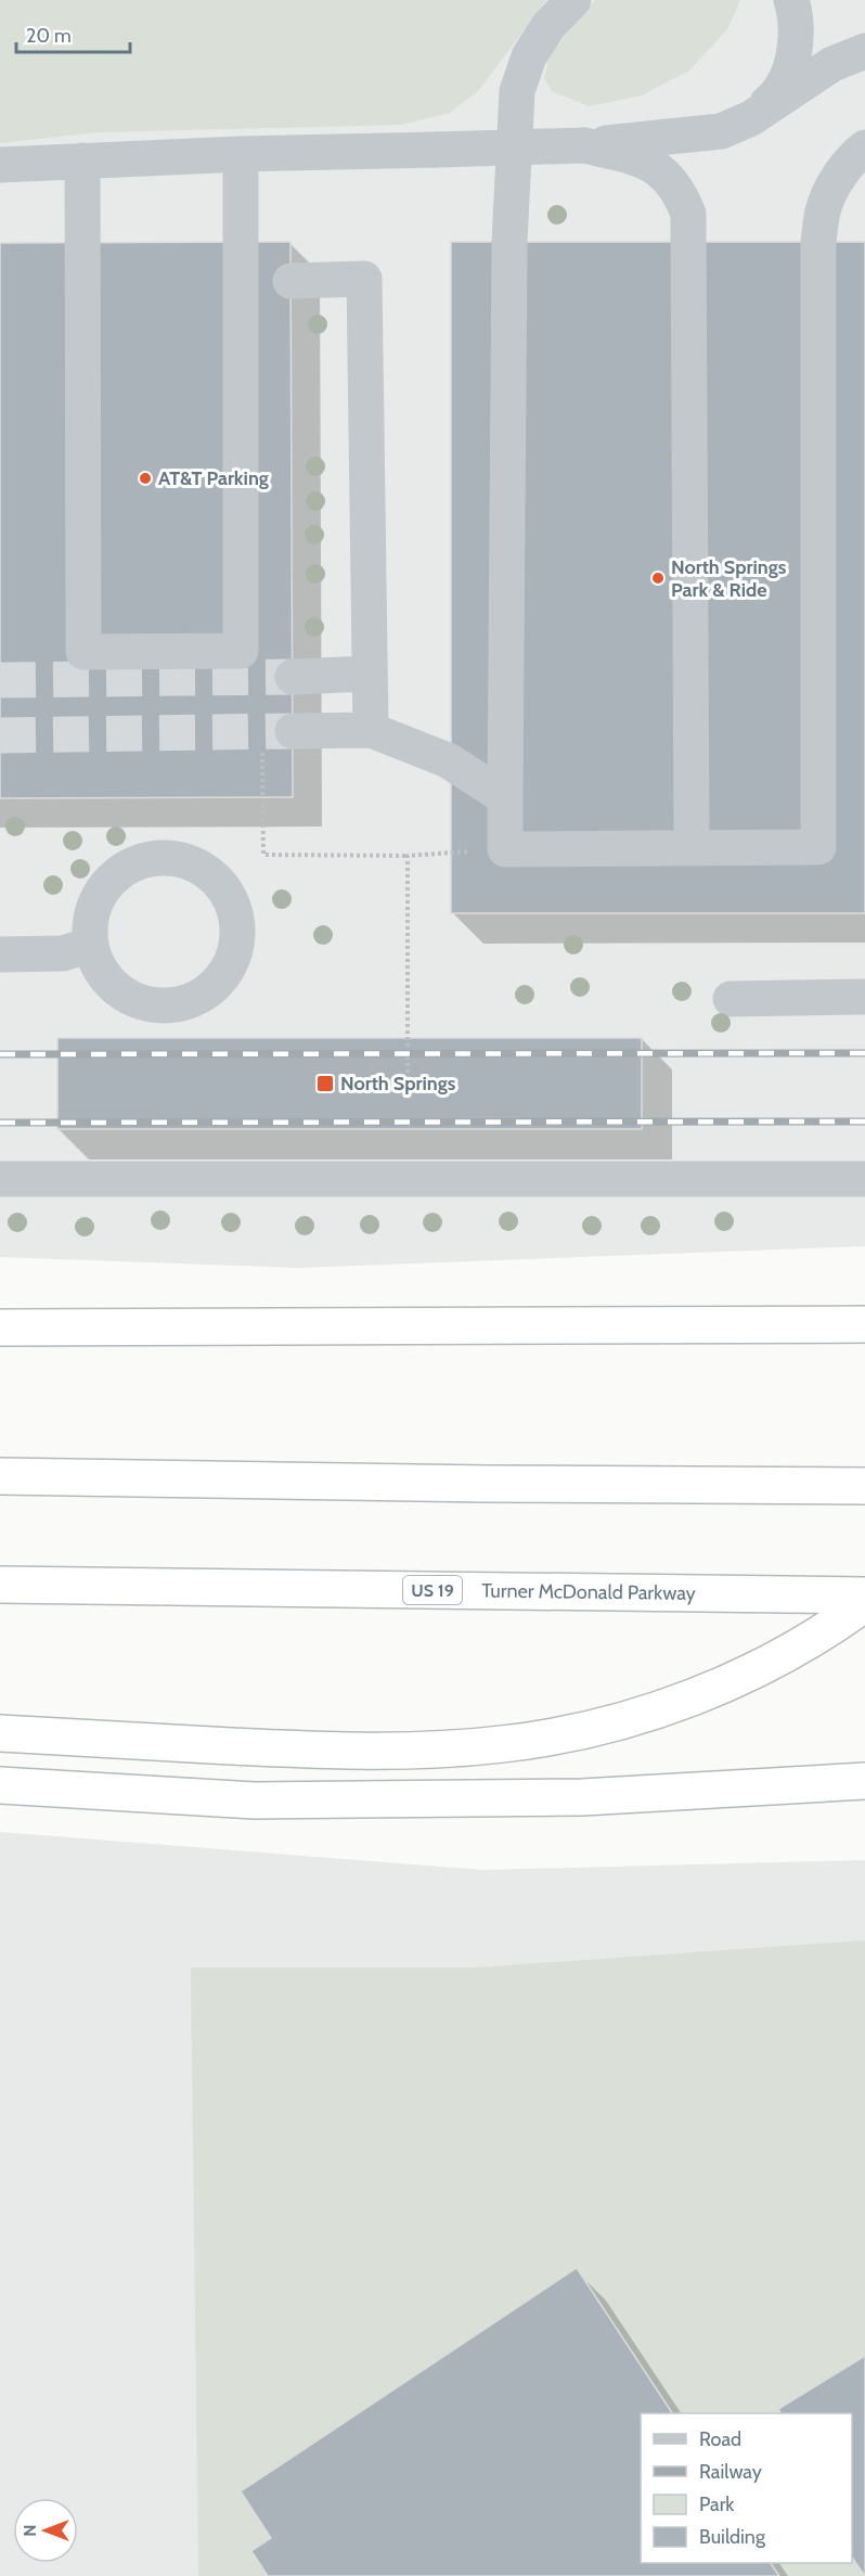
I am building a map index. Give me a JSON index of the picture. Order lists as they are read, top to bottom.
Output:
{
  "streets": {
    "highway": ["US 19", "Turner McDonald Parkway"]
  },
  "places": {
    "other": ["AT&T Parking", "North Springs Park & Ride"],
    "transit": ["North Springs"]
  },
  "legend": [
    "Road",
    "Railway",
    "Park",
    "Building"
  ],
  "scale_bar": "20 m",
  "north": "left"
}
